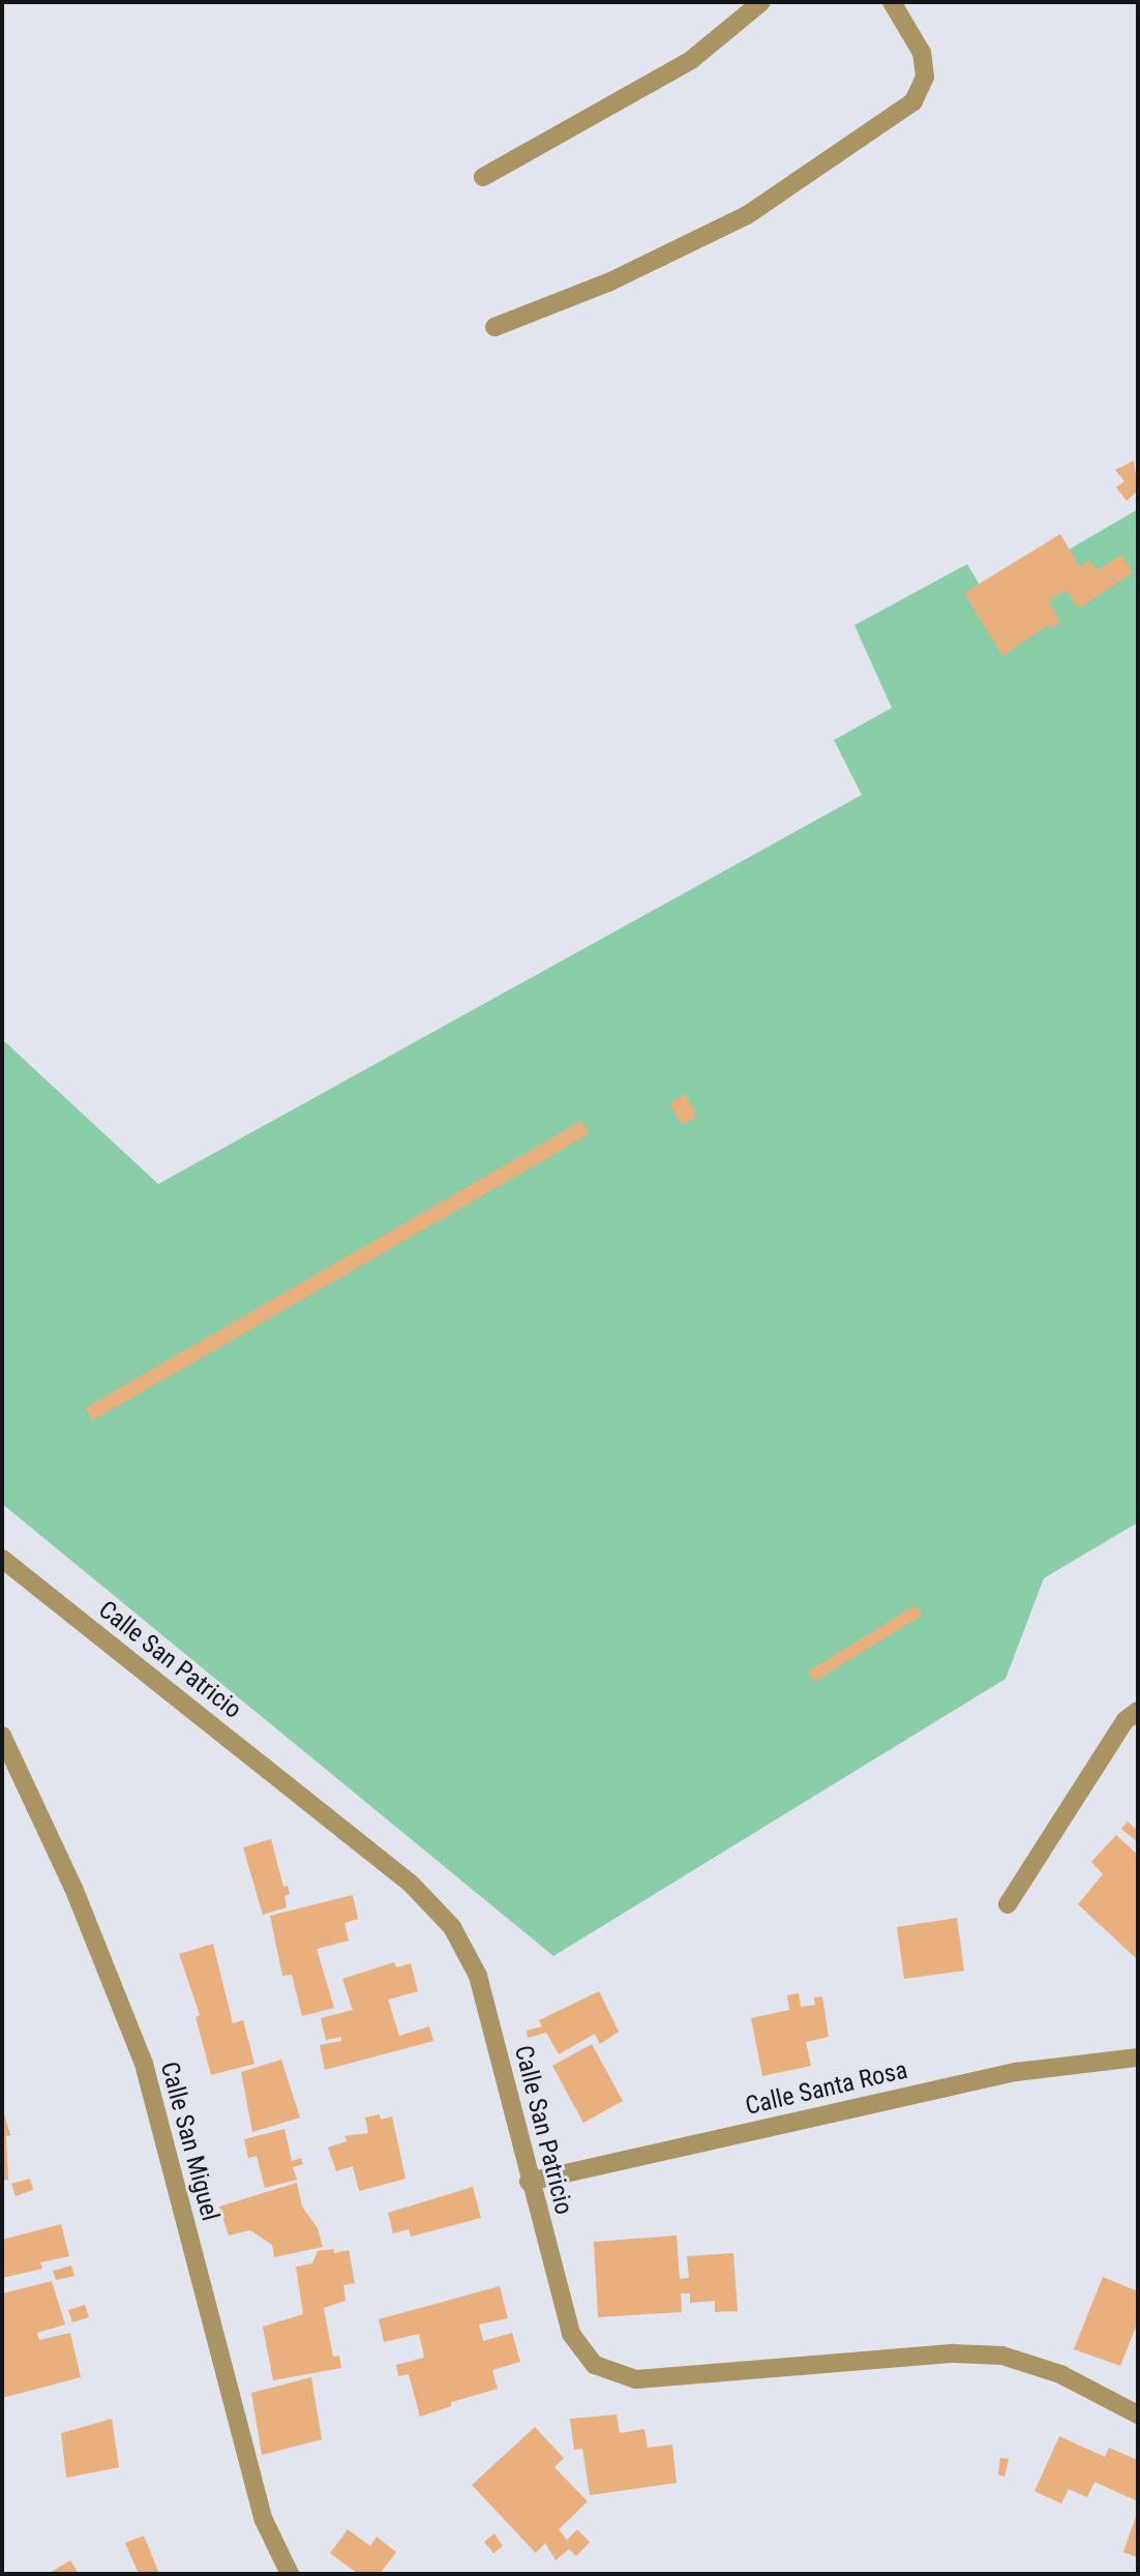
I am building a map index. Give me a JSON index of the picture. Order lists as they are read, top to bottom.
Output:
{
  "streets": {
    "street": ["Calle San Patricio", "Calle Santa Rosa", "Calle San Miguel"]
  },
  "crossings": [
    ["Calle San Patricio", "Calle Santa Rosa"]
  ]
}
